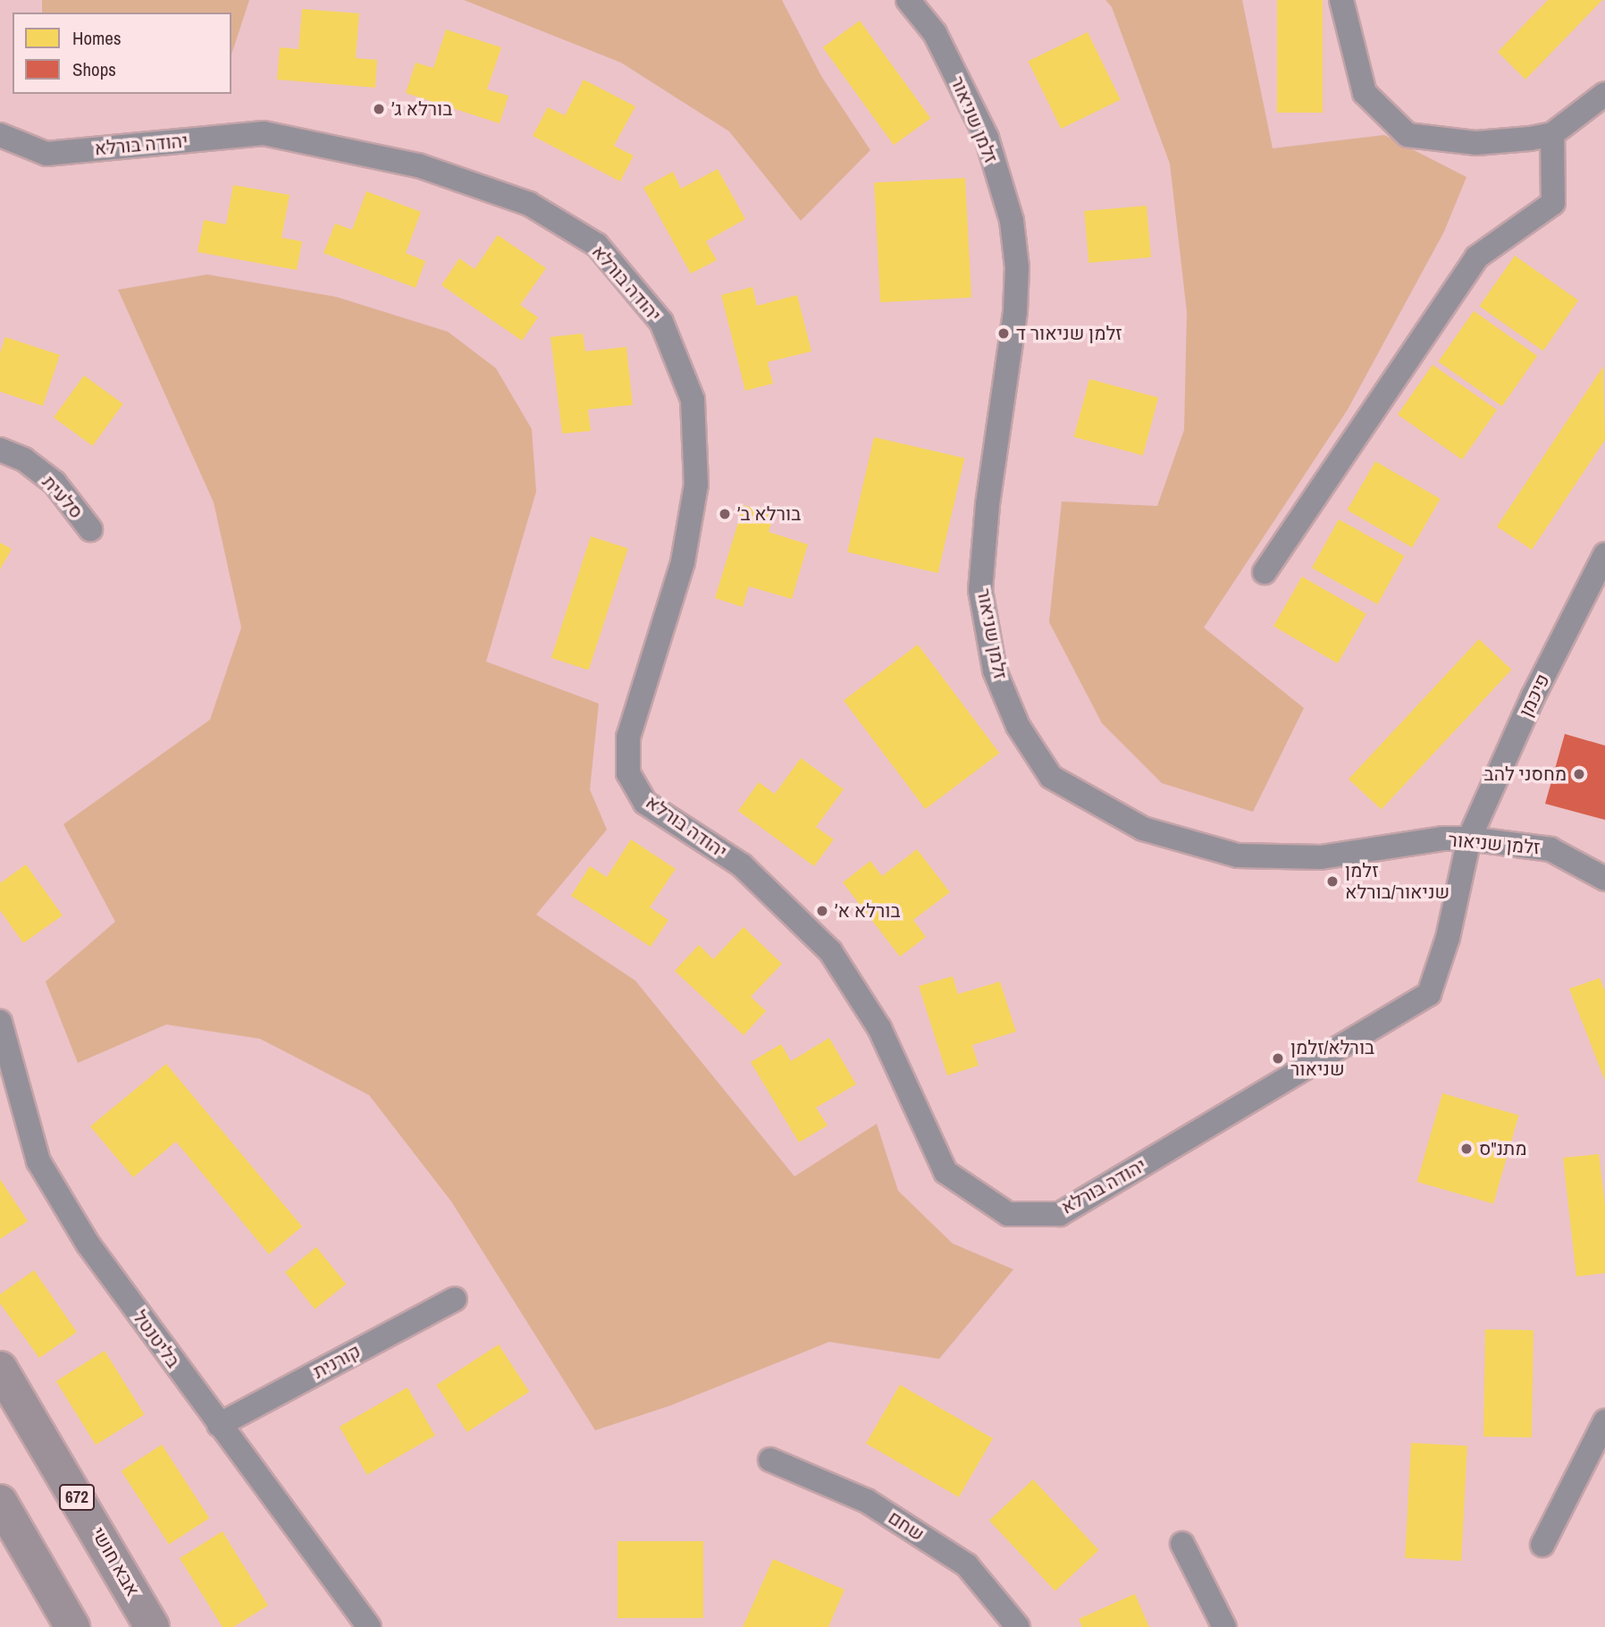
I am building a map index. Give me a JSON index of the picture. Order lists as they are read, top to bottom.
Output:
{
  "streets": {
    "main road": ["672", "אבא חושי"],
    "street": [
      "זלמן שניאור",
      "יהודה בורלא",
      "סלעית",
      "פיכמן",
      "בליטנטל",
      "קורנית",
      "שחם"
    ]
  },
  "crossings": [
    ["זלמן שניאור", "יהודה בורלא"],
    ["זלמן שניאור", "פיכמן"],
    ["יהודה בורלא", "פיכמן"],
    ["בליטנטל", "קורנית"]
  ],
  "places": [
    "בורלא ג׳",
    "זלמן שניאור ד",
    "בורלא ב׳",
    "מחסני להב",
    "זלמן שניאור/בורלא",
    "בורלא א׳",
    "בורלא/זלמן שניאור",
    "מתנ\"ס"
  ],
  "legend": ["Homes", "Shops"]
}
